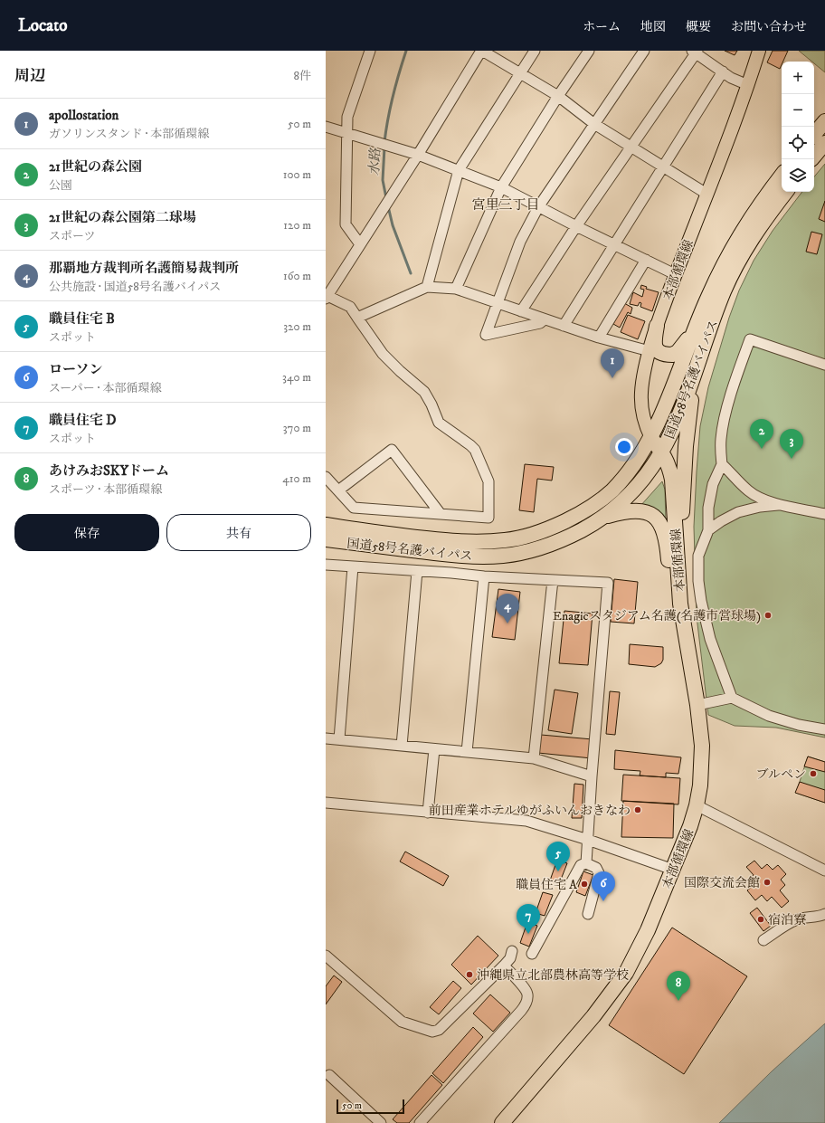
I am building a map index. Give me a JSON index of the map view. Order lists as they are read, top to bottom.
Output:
{
  "streets": {
    "highway": ["本部循環線", "国道58号名護バイパス"]
  },
  "crossings": [
    ["本部循環線", "国道58号名護バイパス"]
  ],
  "districts": ["宮里三丁目"],
  "water": ["水路"],
  "places": [
    "Enagicスタジアム名護(名護市営球場)",
    "ブルペン",
    "前田産業ホテルゆがふいんおきなわ",
    "国際交流会館",
    "職員住宅 A",
    "宿泊寮",
    "沖縄県立北部農林高等学校"
  ],
  "scale_bar": "50 m",
  "page": {
    "header": "Locato",
    "nav": [
      "ホーム",
      "地図",
      "概要",
      "お問い合わせ"
    ],
    "heading": ["周辺", "8件"],
    "map_buttons": ["+", "−"],
    "list": [
      {
        "mark": "1",
        "name": "apollostation",
        "note": "ガソリンスタンド · 本部循環線",
        "value": "50 m"
      },
      {
        "mark": "2",
        "name": "21世紀の森公園",
        "note": "公園",
        "value": "100 m"
      },
      {
        "mark": "3",
        "name": "21世紀の森公園第二球場",
        "note": "スポーツ",
        "value": "120 m"
      },
      {
        "mark": "4",
        "name": "那覇地方裁判所名護簡易裁判所",
        "note": "公共施設 · 国道58号名護バイパス",
        "value": "160 m"
      },
      {
        "mark": "5",
        "name": "職員住宅 B",
        "note": "スポット",
        "value": "320 m"
      },
      {
        "mark": "6",
        "name": "ローソン",
        "note": "スーパー · 本部循環線",
        "value": "340 m"
      },
      {
        "mark": "7",
        "name": "職員住宅 D",
        "note": "スポット",
        "value": "370 m"
      },
      {
        "mark": "8",
        "name": "あけみおSKYドーム",
        "note": "スポーツ · 本部循環線",
        "value": "410 m"
      }
    ],
    "pins": [
      "1",
      "2",
      "3",
      "4",
      "5",
      "6",
      "7",
      "8"
    ],
    "buttons": ["保存", "共有"],
    "scale": "50 m"
  }
}
